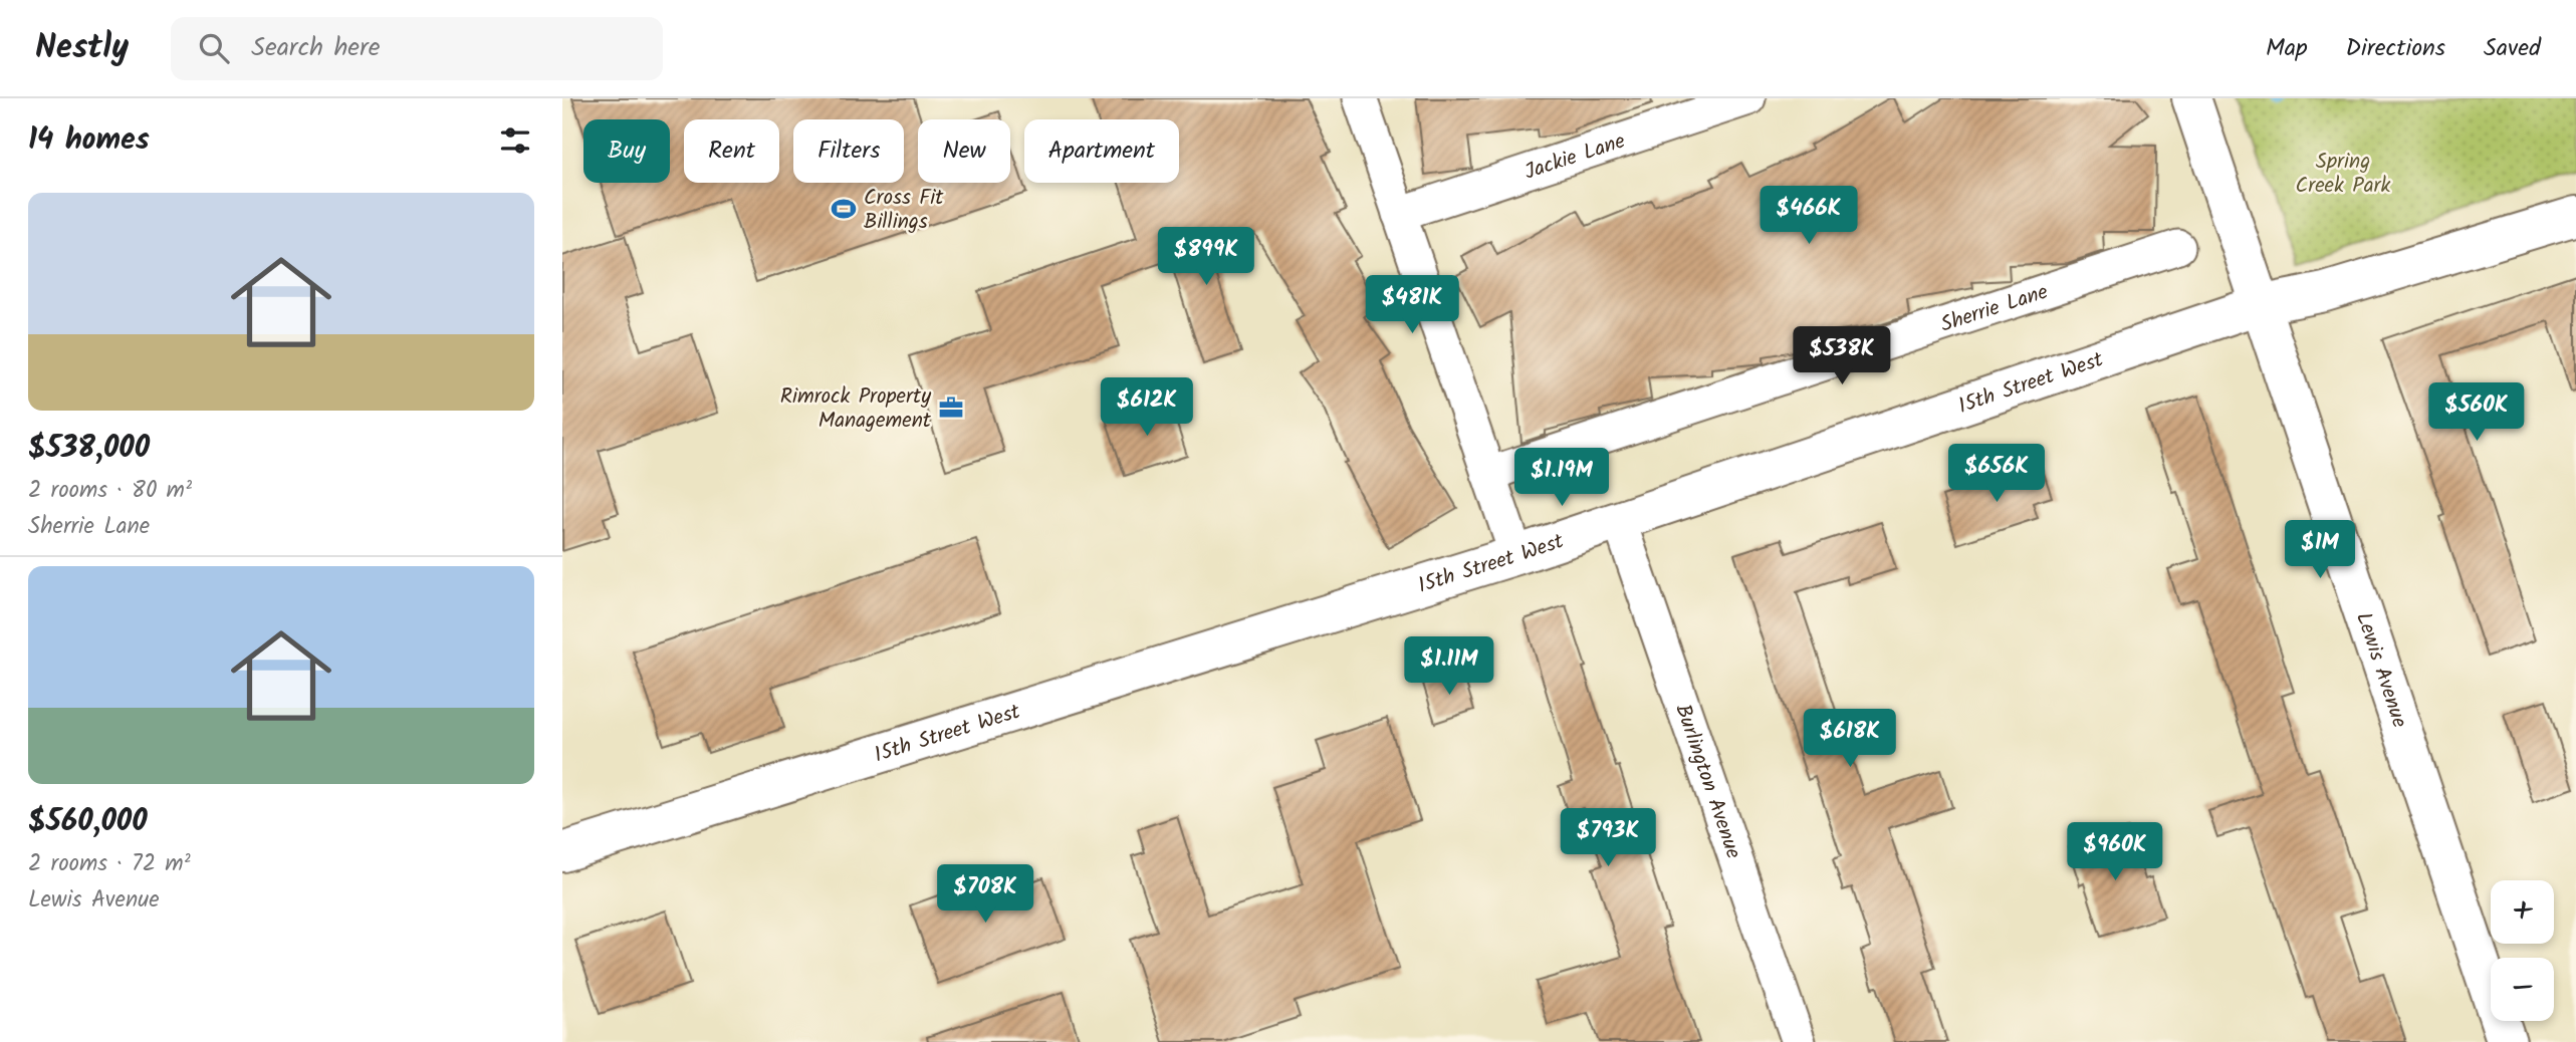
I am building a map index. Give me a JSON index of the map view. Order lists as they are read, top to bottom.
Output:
{
  "streets": {
    "street": [
      "Jackie Lane",
      "Sherrie Lane",
      "15th Street West",
      "Lewis Avenue",
      "Burlington Avenue"
    ]
  },
  "crossings": [
    ["15th Street West", "Lewis Avenue"],
    ["15th Street West", "Burlington Avenue"]
  ],
  "parks": ["Spring Creek Park"],
  "places": {
    "sports": ["Cross Fit Billings"],
    "office": ["Rimrock Property Management"]
  },
  "page": {
    "header": "Nestly",
    "search": "Search here",
    "nav": ["Map", "Directions", "Saved"],
    "heading": "14 homes",
    "chip": [
      "Buy",
      "Rent",
      "Filters",
      "New",
      "Apartment"
    ],
    "list": [
      {
        "name": "$538,000",
        "note": "2 rooms · 80 m² · Sherrie Lane"
      },
      {
        "name": "$560,000",
        "note": "2 rooms · 72 m² · Lewis Avenue"
      }
    ],
    "price": [
      "$466K",
      "$899K",
      "$481K",
      "$538K",
      "$612K",
      "$560K",
      "$656K",
      "$1.19M",
      "$1M",
      "$1.11M",
      "$618K",
      "$793K",
      "$960K",
      "$708K"
    ],
    "map_buttons": ["+", "−"]
  }
}
